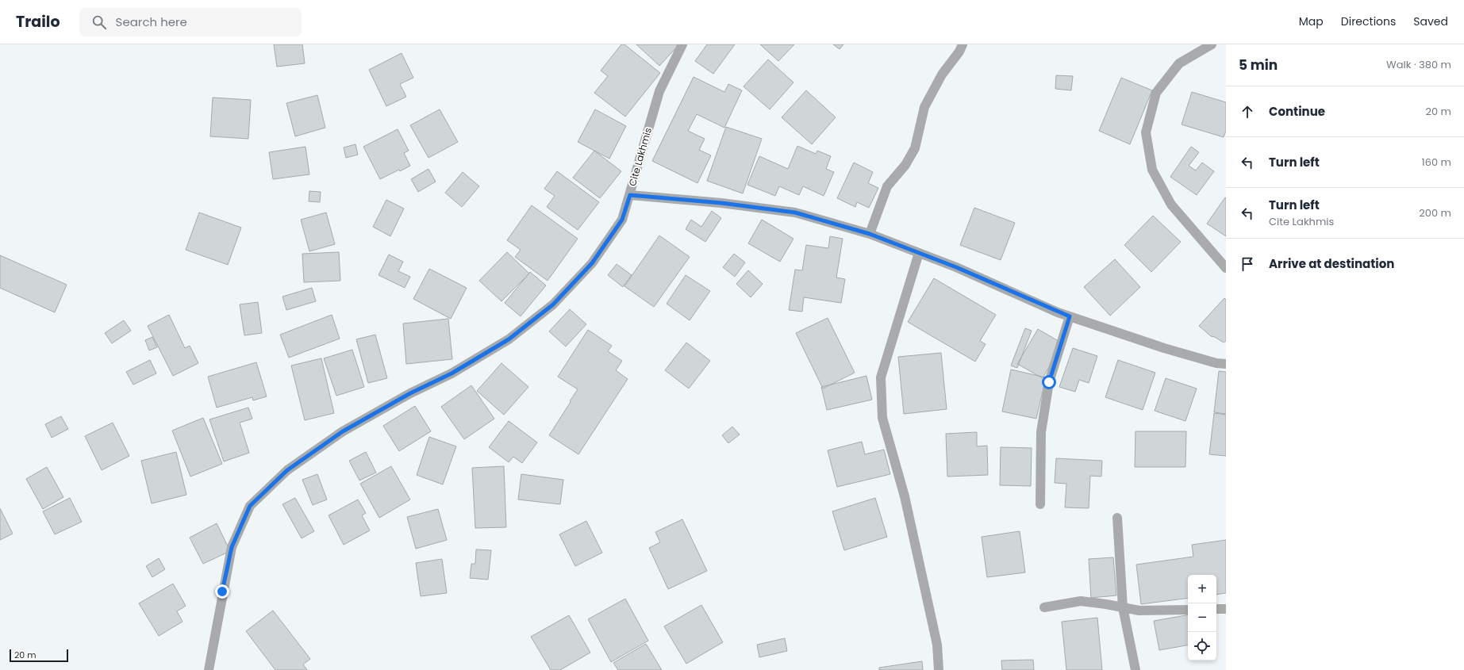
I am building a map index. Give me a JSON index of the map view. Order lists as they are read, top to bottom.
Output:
{
  "streets": {
    "street": ["Cite Lakhmis"]
  },
  "scale_bar": "20 m",
  "page": {
    "header": "Trailo",
    "search": "Search here",
    "nav": ["Map", "Directions", "Saved"],
    "heading": ["5 min", "Walk · 380 m"],
    "list": [
      ["Continue", "20 m"],
      ["Turn left", "160 m"],
      ["Turn left", "Cite Lakhmis", "200 m"],
      "Arrive at destination"
    ],
    "map_buttons": ["+", "−"],
    "scale": "20 m"
  }
}
